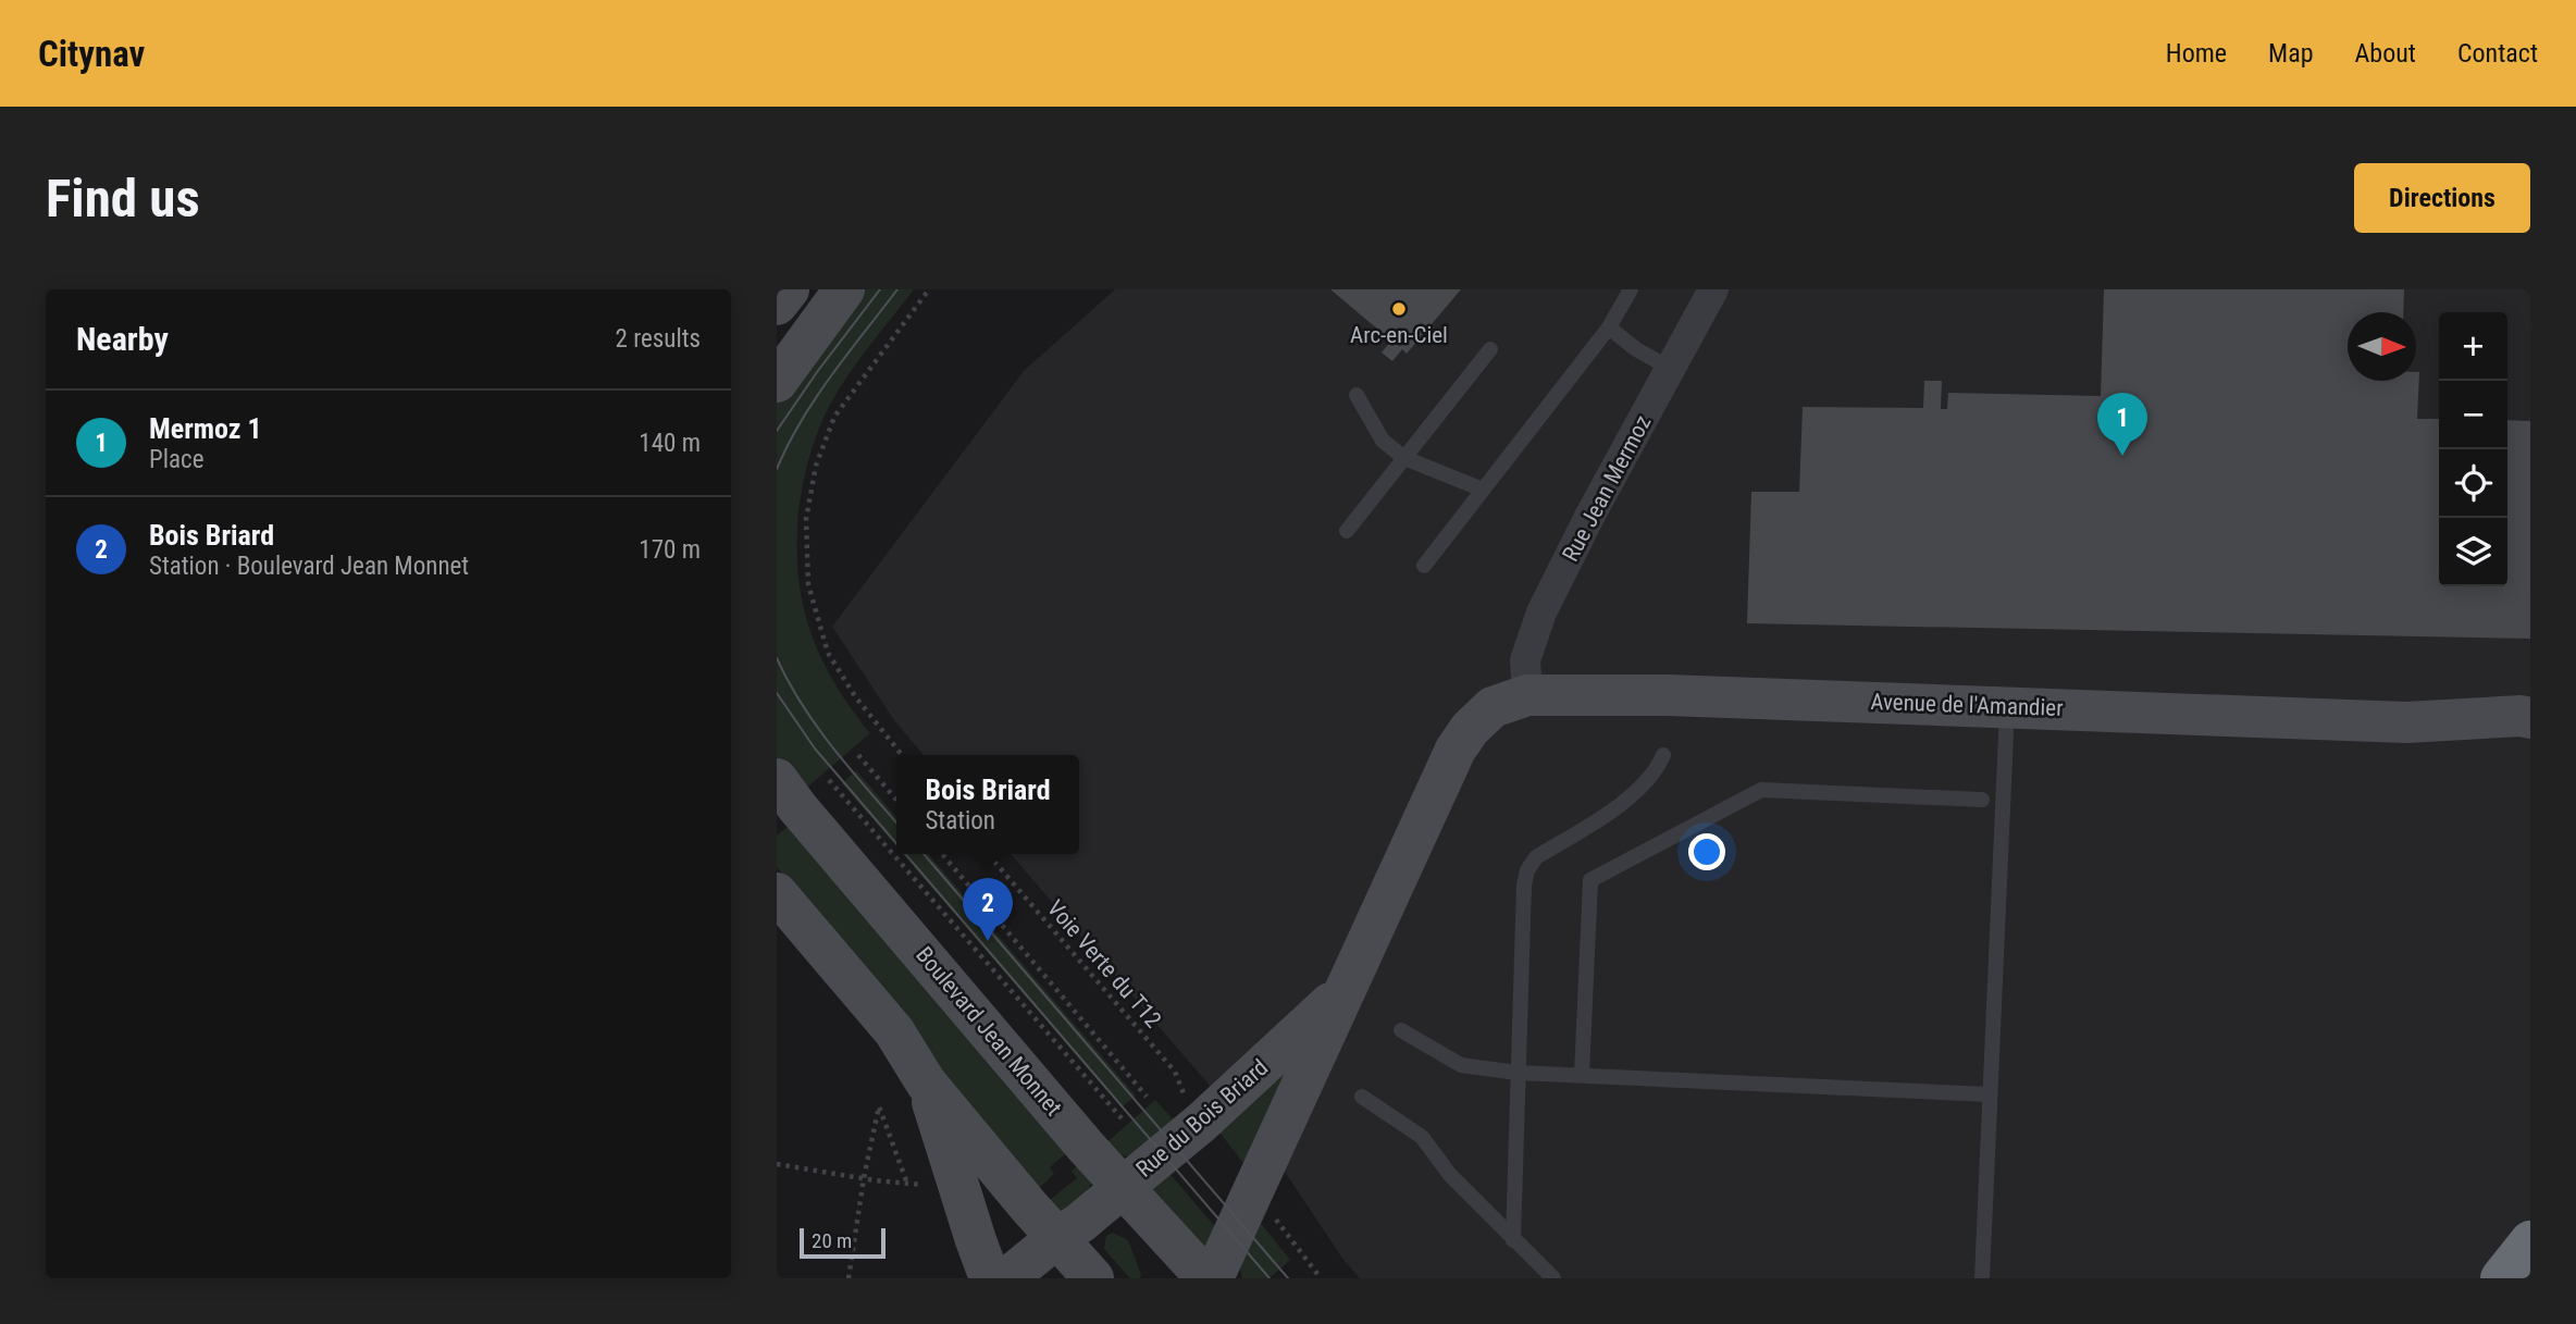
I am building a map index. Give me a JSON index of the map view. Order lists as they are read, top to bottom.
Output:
{
  "streets": {
    "main road": ["Avenue de l'Amandier", "Boulevard Jean Monnet", "Rue du Bois Briard"],
    "street": ["Rue Jean Mermoz"],
    "path": ["Voie Verte du T12"]
  },
  "crossings": [
    ["Rue Jean Mermoz", "Avenue de l'Amandier"],
    ["Rue Jean Mermoz", "Rue du Bois Briard"],
    ["Avenue de l'Amandier", "Rue du Bois Briard"],
    ["Boulevard Jean Monnet", "Rue du Bois Briard"]
  ],
  "places": ["Arc-en-Ciel"],
  "scale_bar": "20 m",
  "north": "right",
  "page": {
    "header": "Citynav",
    "nav": [
      "Home",
      "Map",
      "About",
      "Contact"
    ],
    "buttons": "Directions",
    "title": "Find us",
    "heading": ["Nearby", "2 results"],
    "map_buttons": ["+", "−"],
    "list": [
      {
        "mark": "1",
        "name": "Mermoz 1",
        "note": "Place",
        "value": "140 m"
      },
      {
        "mark": "2",
        "name": "Bois Briard",
        "note": "Station · Boulevard Jean Monnet",
        "value": "170 m"
      }
    ],
    "pins": ["1", "2"],
    "popup": ["Bois Briard", "Station"],
    "scale": "20 m"
  }
}
